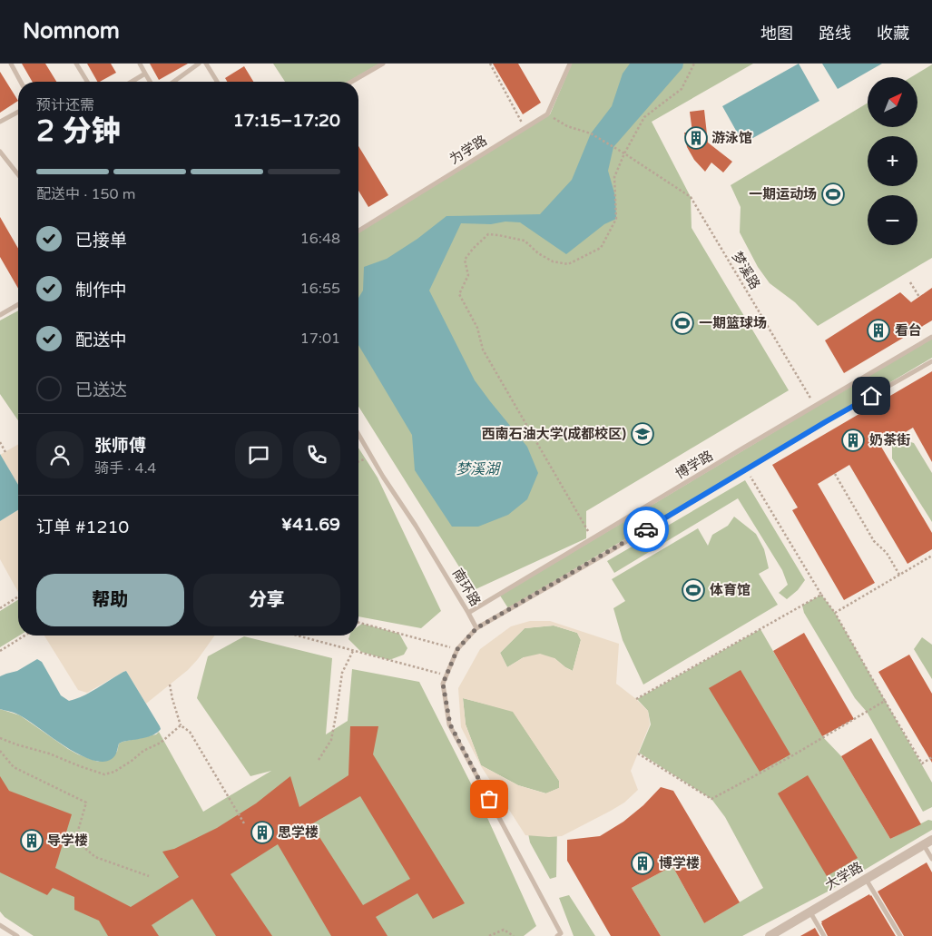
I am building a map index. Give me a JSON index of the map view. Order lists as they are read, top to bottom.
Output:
{
  "streets": {
    "street": ["大学路"],
    "lane": ["为学路", "博学路", "南环路"],
    "path": ["梦溪路"]
  },
  "crossings": [
    ["为学路", "梦溪路"],
    ["梦溪路", "博学路"],
    ["博学路", "南环路"]
  ],
  "water": ["梦溪湖"],
  "places": {
    "building": [
      "游泳馆",
      "看台",
      "奶茶街",
      "思学楼",
      "导学楼",
      "博学楼"
    ],
    "sports": ["一期运动场", "一期篮球场", "体育馆"],
    "school or university": ["西南石油大学(成都校区)"]
  },
  "north": "top right",
  "page": {
    "header": "Nomnom",
    "nav": ["地图", "路线", "收藏"],
    "map_buttons": ["+", "−"],
    "heading": ["2 分钟", "预计还需", "17:15–17:20"],
    "panel": [
      "张师傅",
      "骑手 · 4.4",
      "订单 #1210",
      "¥41.69"
    ],
    "bar": "配送中 · 150 m",
    "list": [
      ["已接单", "16:48"],
      ["制作中", "16:55"],
      ["配送中", "17:01"],
      "已送达"
    ],
    "buttons": ["帮助", "分享"]
  }
}
